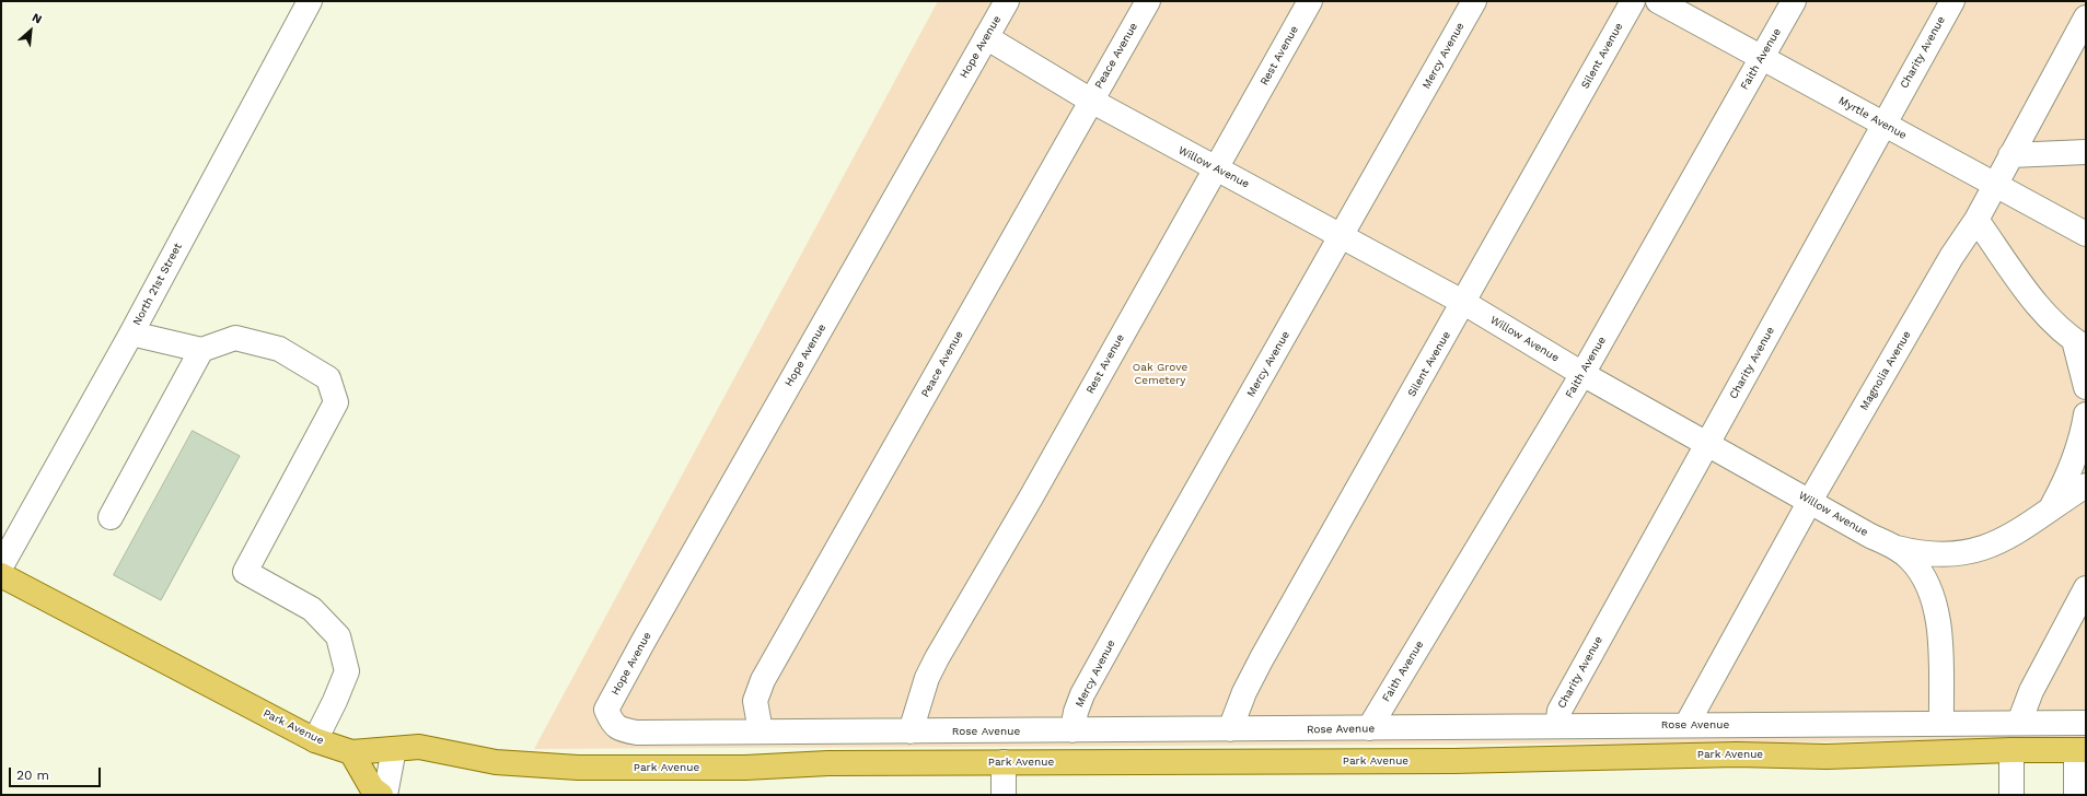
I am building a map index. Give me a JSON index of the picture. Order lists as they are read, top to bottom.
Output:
{
  "streets": {
    "main road": ["Park Avenue"],
    "street": [
      "Hope Avenue",
      "Charity Avenue",
      "Peace Avenue",
      "Rest Avenue",
      "Mercy Avenue",
      "Silent Avenue",
      "Faith Avenue",
      "Myrtle Avenue",
      "Willow Avenue",
      "North 21st Street",
      "Magnolia Avenue",
      "Rose Avenue"
    ]
  },
  "crossings": [
    ["Hope Avenue", "Willow Avenue"],
    ["Hope Avenue", "Rose Avenue"],
    ["Charity Avenue", "Myrtle Avenue"],
    ["Charity Avenue", "Willow Avenue"],
    ["Charity Avenue", "Rose Avenue"],
    ["Peace Avenue", "Willow Avenue"],
    ["Peace Avenue", "Rose Avenue"],
    ["Rest Avenue", "Willow Avenue"],
    ["Rest Avenue", "Rose Avenue"],
    ["Mercy Avenue", "Willow Avenue"],
    ["Mercy Avenue", "Rose Avenue"],
    ["Silent Avenue", "Willow Avenue"],
    ["Silent Avenue", "Rose Avenue"],
    ["Faith Avenue", "Myrtle Avenue"],
    ["Faith Avenue", "Willow Avenue"],
    ["Faith Avenue", "Rose Avenue"],
    ["Myrtle Avenue", "Magnolia Avenue"],
    ["Willow Avenue", "Magnolia Avenue"],
    ["Willow Avenue", "Rose Avenue"],
    ["Magnolia Avenue", "Rose Avenue"]
  ],
  "parks": ["Oak Grove Cemetery"],
  "scale_bar": "20 m",
  "north": "top right"
}
